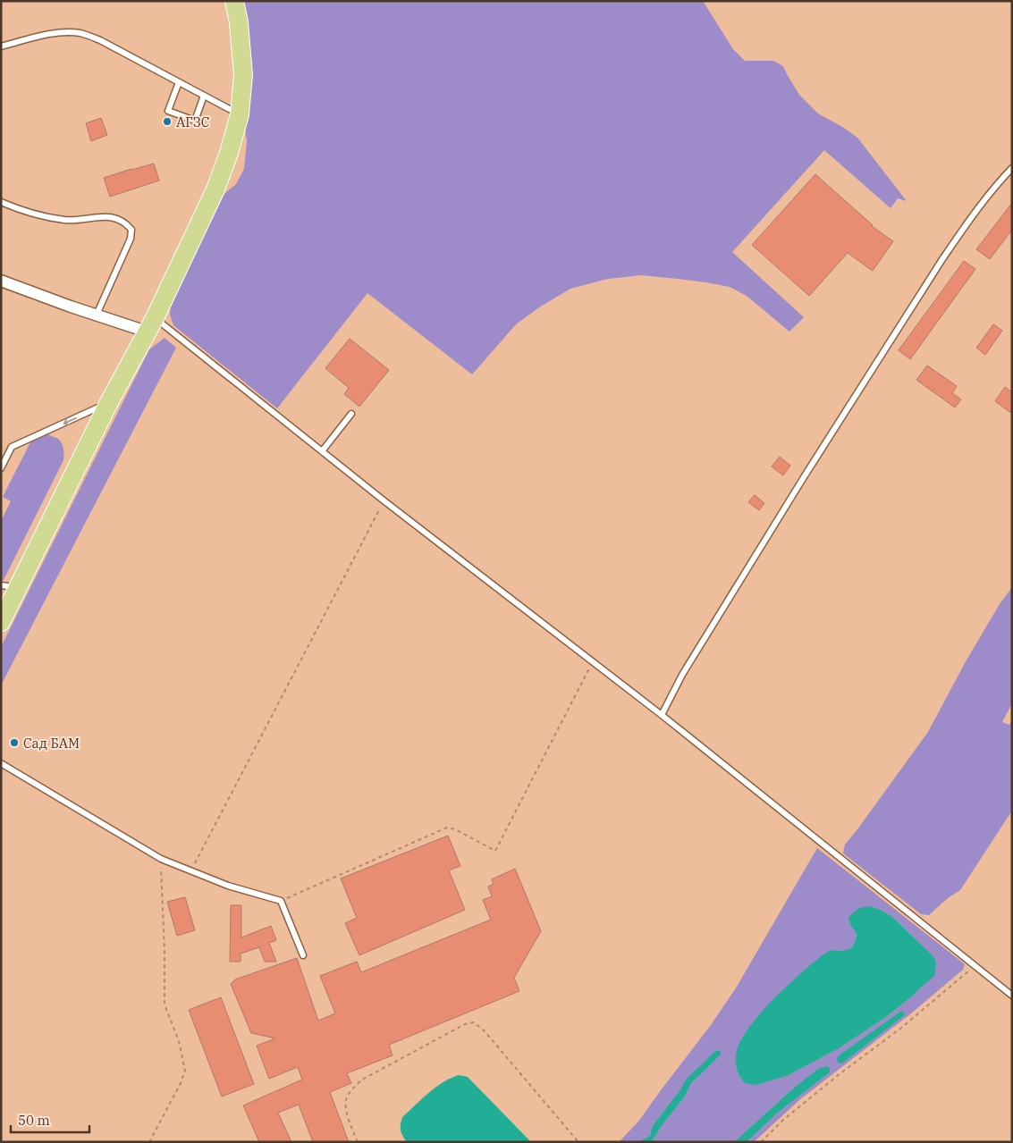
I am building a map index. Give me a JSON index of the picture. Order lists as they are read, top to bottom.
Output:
{
  "places": ["АГЗС", "Сад БАМ"],
  "scale_bar": "50 m"
}
